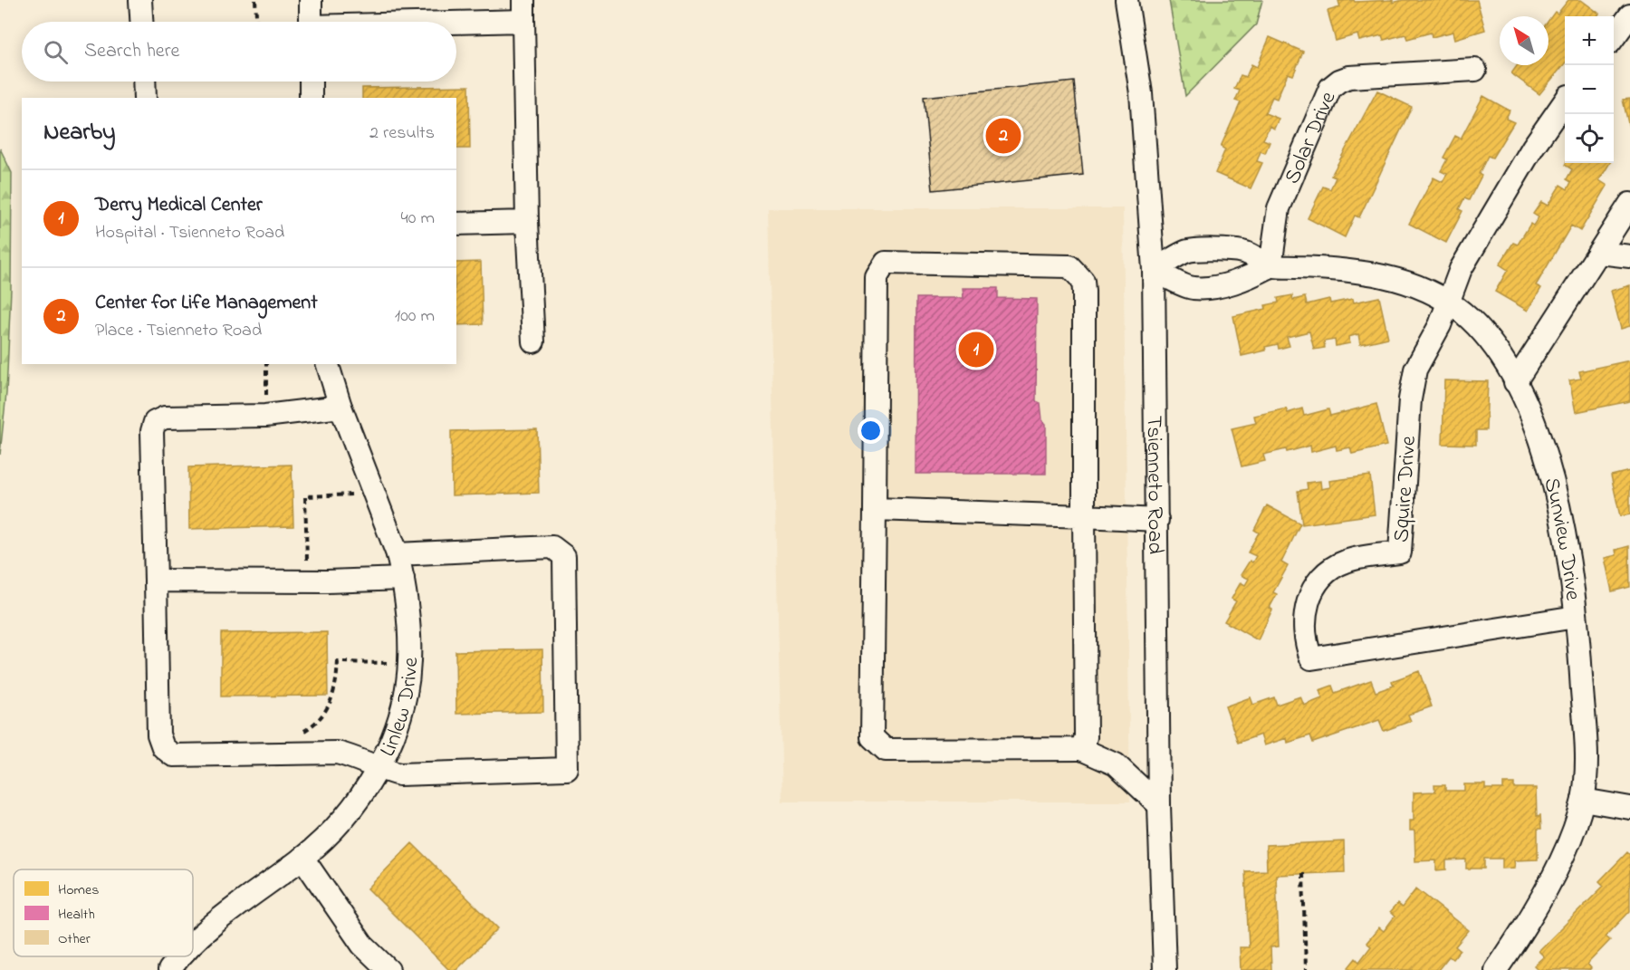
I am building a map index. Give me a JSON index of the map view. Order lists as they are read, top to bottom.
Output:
{
  "streets": {
    "street": [
      "Solar Drive",
      "Tsienneto Road",
      "Squire Drive",
      "Sunview Drive",
      "Linlew Drive"
    ]
  },
  "crossings": [
    ["Solar Drive", "Sunview Drive"],
    ["Tsienneto Road", "Sunview Drive"],
    ["Squire Drive", "Sunview Drive"]
  ],
  "legend": ["Homes", "Health", "Other"],
  "north": "top left",
  "page": {
    "map_buttons": ["+", "−"],
    "search": "Search here",
    "heading": ["Nearby", "2 results"],
    "pins": ["2", "1"],
    "list": [
      {
        "mark": "1",
        "name": "Derry Medical Center",
        "note": "Hospital · Tsienneto Road",
        "value": "40 m"
      },
      {
        "mark": "2",
        "name": "Center for Life Management",
        "note": "Place · Tsienneto Road",
        "value": "100 m"
      }
    ]
  }
}
